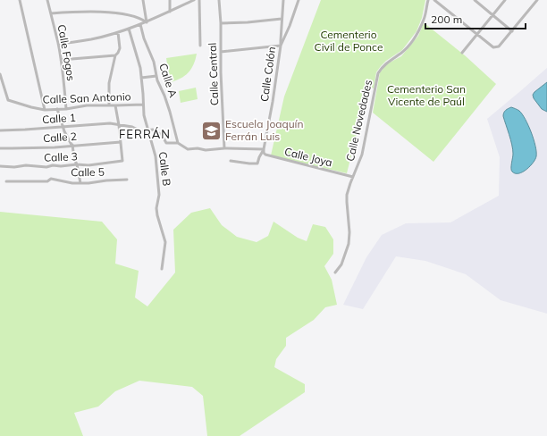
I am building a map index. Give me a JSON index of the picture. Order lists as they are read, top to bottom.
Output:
{
  "streets": {
    "street": [
      "Calle Fogos",
      "Calle Central",
      "Calle Colón",
      "Calle A",
      "Calle San Antonio",
      "Calle 1",
      "Calle Novedades",
      "Calle 2",
      "Calle 3",
      "Calle Joya",
      "Calle B",
      "Calle 5"
    ]
  },
  "crossings": [
    ["Calle Fogos", "Calle San Antonio"],
    ["Calle Colón", "Calle Joya"],
    ["Calle A", "Calle 1"],
    ["Calle San Antonio", "Calle B"],
    ["Calle 1", "Calle B"],
    ["Calle Novedades", "Calle Joya"],
    ["Calle 2", "Calle 3"]
  ],
  "districts": ["FERRÁN"],
  "parks": ["Cementerio Civil de Ponce", "Cementerio San Vicente de Paúl"],
  "places": {
    "school or university": ["Escuela Joaquín Ferrán Luis"]
  },
  "scale_bar": "200 m"
}
